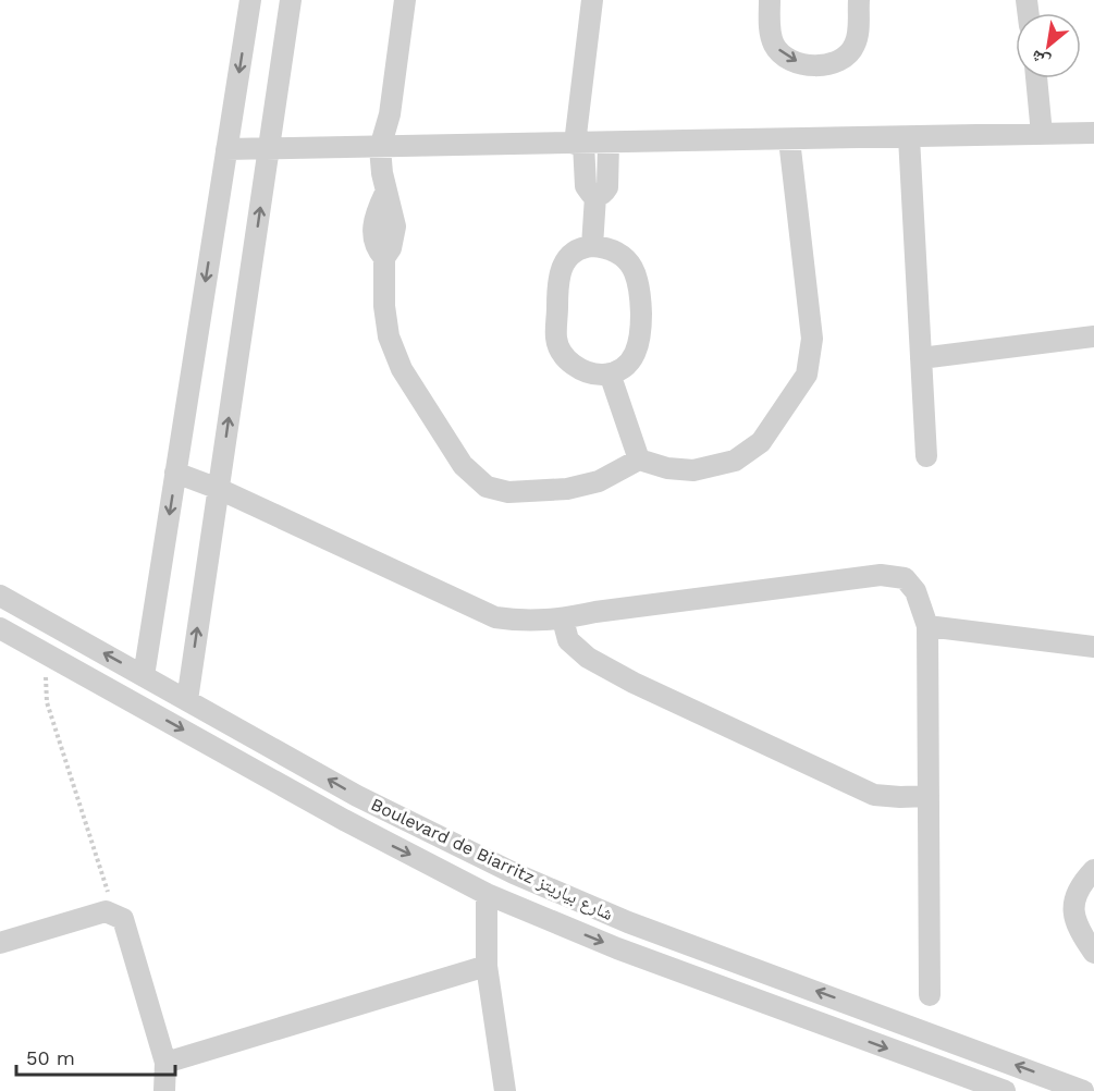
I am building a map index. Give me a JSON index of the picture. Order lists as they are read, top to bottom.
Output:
{
  "streets": {
    "street": ["Boulevard de Biarritz شارع بياريتز"]
  },
  "scale_bar": "50 m",
  "north": "bottom left"
}
